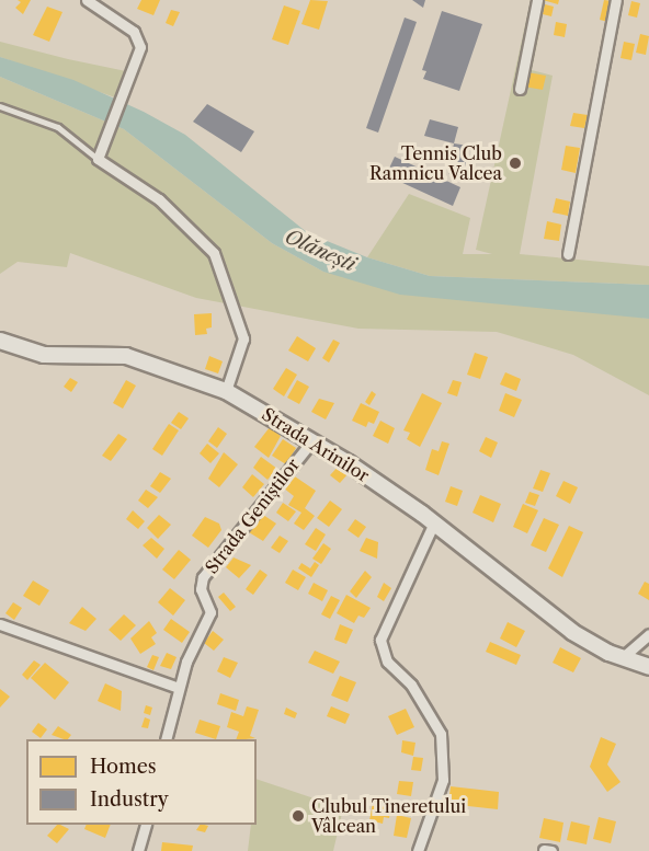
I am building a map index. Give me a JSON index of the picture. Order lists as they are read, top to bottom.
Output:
{
  "streets": {
    "street": ["Strada Arinilor", "Strada Geniștilor"]
  },
  "crossings": [
    ["Strada Arinilor", "Strada Geniștilor"]
  ],
  "water": ["Olănești"],
  "places": ["Tennis Club Ramnicu Valcea", "Clubul Tineretului Vâlcean"],
  "legend": ["Homes", "Industry"]
}
